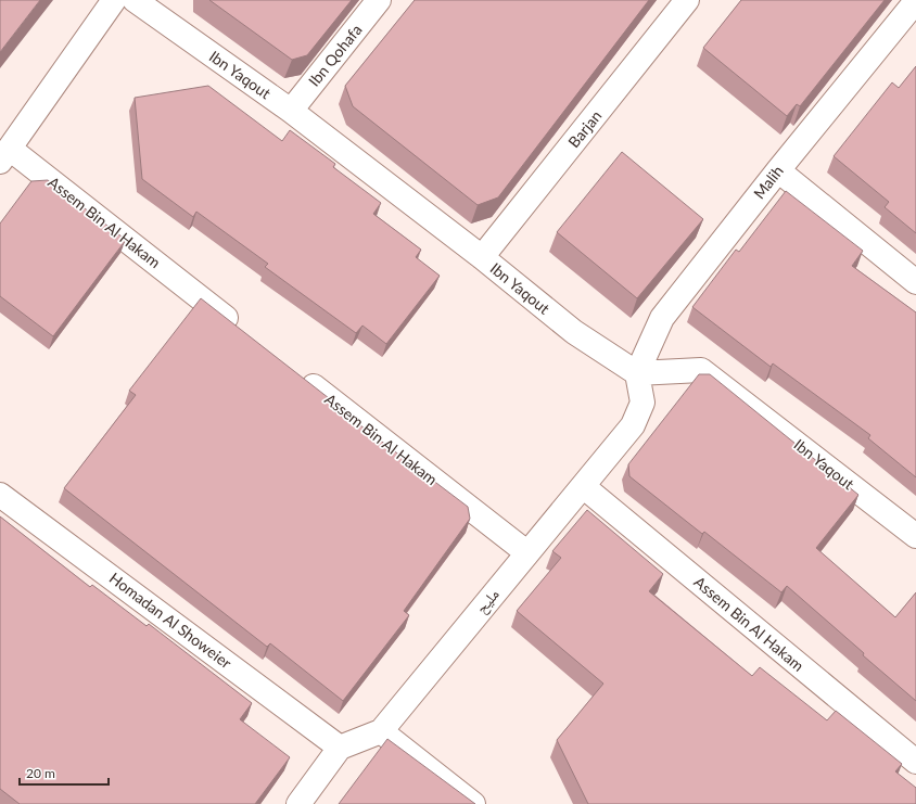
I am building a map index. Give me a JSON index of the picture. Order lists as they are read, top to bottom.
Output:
{
  "streets": {
    "street": [
      "Ibn Qohafa",
      "Ibn Yaqout",
      "Barjan",
      "Malih",
      "Assem Bin Al Hakam",
      "مليح",
      "Homadan Al Showeier"
    ]
  },
  "crossings": [
    ["Ibn Qohafa", "Ibn Yaqout"],
    ["Ibn Yaqout", "Barjan"],
    ["Ibn Yaqout", "Malih"],
    ["Ibn Yaqout", "مليح"],
    ["Malih", "مليح"],
    ["Assem Bin Al Hakam", "مليح"],
    ["مليح", "Homadan Al Showeier"]
  ],
  "scale_bar": "20 m"
}
